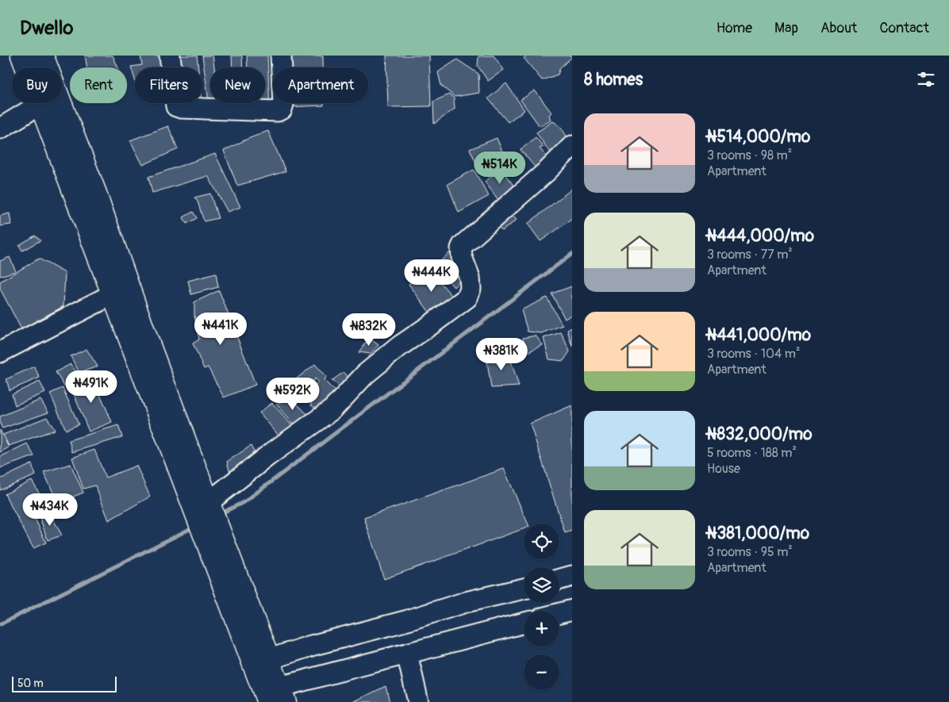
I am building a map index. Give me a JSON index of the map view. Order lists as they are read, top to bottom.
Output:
{
  "scale_bar": "50 m",
  "page": {
    "header": "Dwello",
    "nav": [
      "Home",
      "Map",
      "About",
      "Contact"
    ],
    "heading": "8 homes",
    "chip": [
      "Buy",
      "Rent",
      "Filters",
      "New",
      "Apartment"
    ],
    "list": [
      {
        "name": "₦514,000/mo",
        "note": "3 rooms · 98 m² · Apartment"
      },
      {
        "name": "₦444,000/mo",
        "note": "3 rooms · 77 m² · Apartment"
      },
      {
        "name": "₦441,000/mo",
        "note": "3 rooms · 104 m² · Apartment"
      },
      {
        "name": "₦832,000/mo",
        "note": "5 rooms · 188 m² · House"
      },
      {
        "name": "₦381,000/mo",
        "note": "3 rooms · 95 m² · Apartment"
      }
    ],
    "price": [
      "₦514K",
      "₦444K",
      "₦441K",
      "₦832K",
      "₦381K",
      "₦491K",
      "₦592K",
      "₦434K"
    ],
    "map_buttons": ["+", "−"],
    "scale": "50 m"
  }
}
